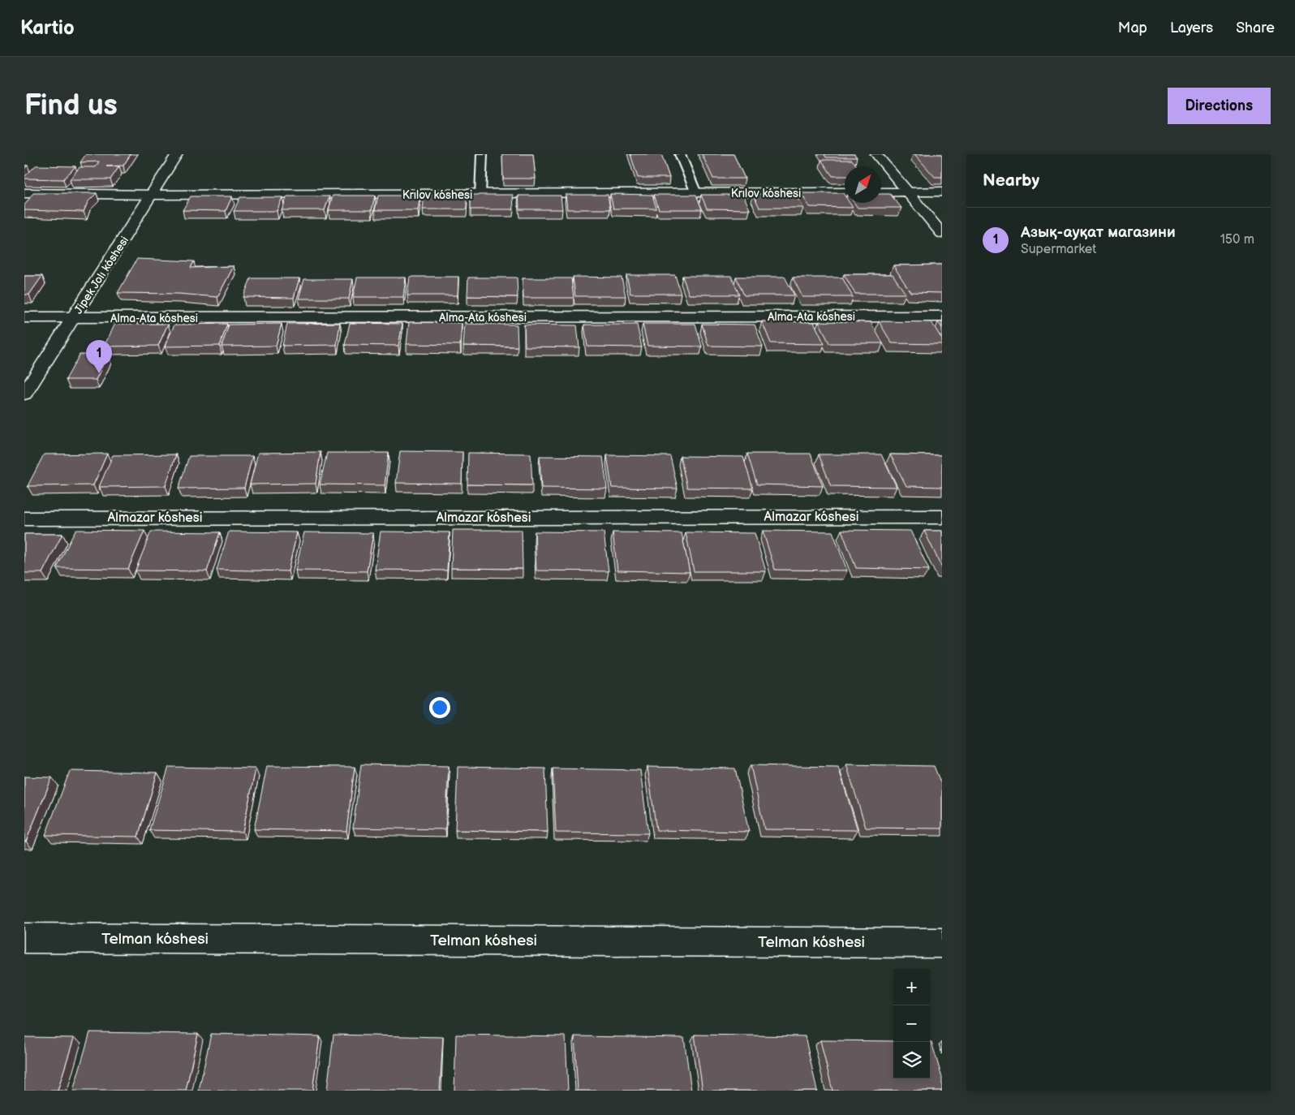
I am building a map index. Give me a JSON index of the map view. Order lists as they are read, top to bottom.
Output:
{
  "streets": {
    "street": [
      "Krılov kóshesi",
      "Jipek Jolı kóshesi",
      "Alma-Ata kóshesi",
      "Almazar kóshesi",
      "Telman kóshesi"
    ]
  },
  "crossings": [
    ["Krılov kóshesi", "Jipek Jolı kóshesi"],
    ["Jipek Jolı kóshesi", "Alma-Ata kóshesi"]
  ],
  "north": "top right",
  "page": {
    "header": "Kartio",
    "nav": ["Map", "Layers", "Share"],
    "buttons": "Directions",
    "title": "Find us",
    "heading": "Nearby",
    "list": [
      {
        "mark": "1",
        "name": "Азық-ауқат магазини",
        "note": "Supermarket",
        "value": "150 m"
      }
    ],
    "pins": "1",
    "map_buttons": ["+", "−"]
  }
}
